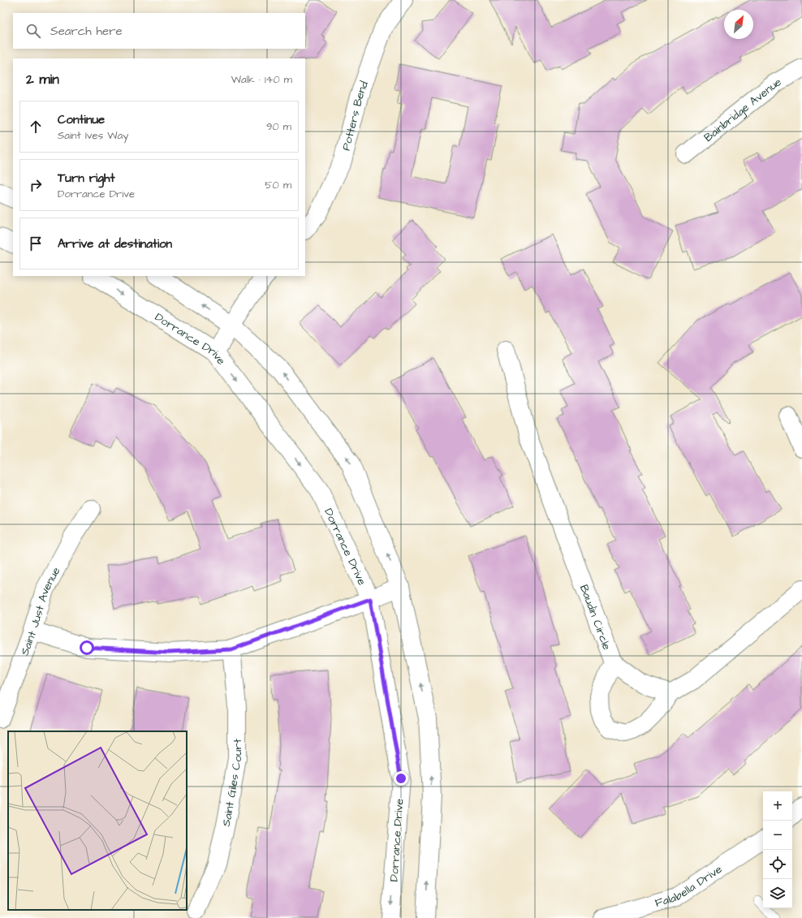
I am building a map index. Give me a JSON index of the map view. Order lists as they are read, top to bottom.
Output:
{
  "streets": {
    "street": [
      "Bainbridge Avenue",
      "Potters Bend",
      "Dorrance Drive",
      "Saint Just Avenue",
      "Baudin Circle",
      "Saint Giles Court",
      "Falabella Drive"
    ]
  },
  "north": "top right",
  "page": {
    "search": "Search here",
    "heading": ["2 min", "Walk · 140 m"],
    "list": [
      ["Continue", "Saint Ives Way", "90 m"],
      ["Turn right", "Dorrance Drive", "50 m"],
      "Arrive at destination"
    ],
    "map_buttons": ["+", "−"]
  }
}
